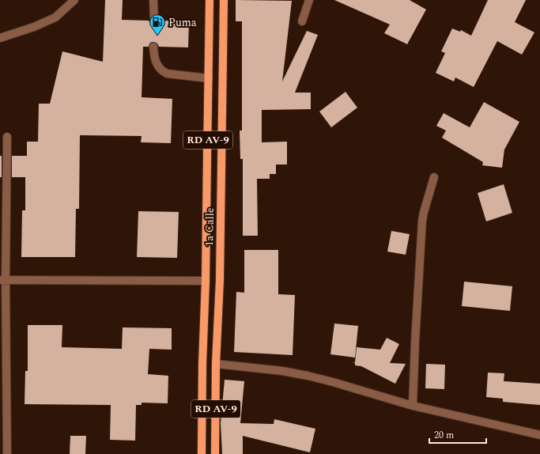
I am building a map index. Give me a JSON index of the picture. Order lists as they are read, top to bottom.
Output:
{
  "streets": {
    "main road": ["RD AV-9", "1a Calle"]
  },
  "places": {
    "fuel station": ["Puma"]
  },
  "scale_bar": "20 m"
}
